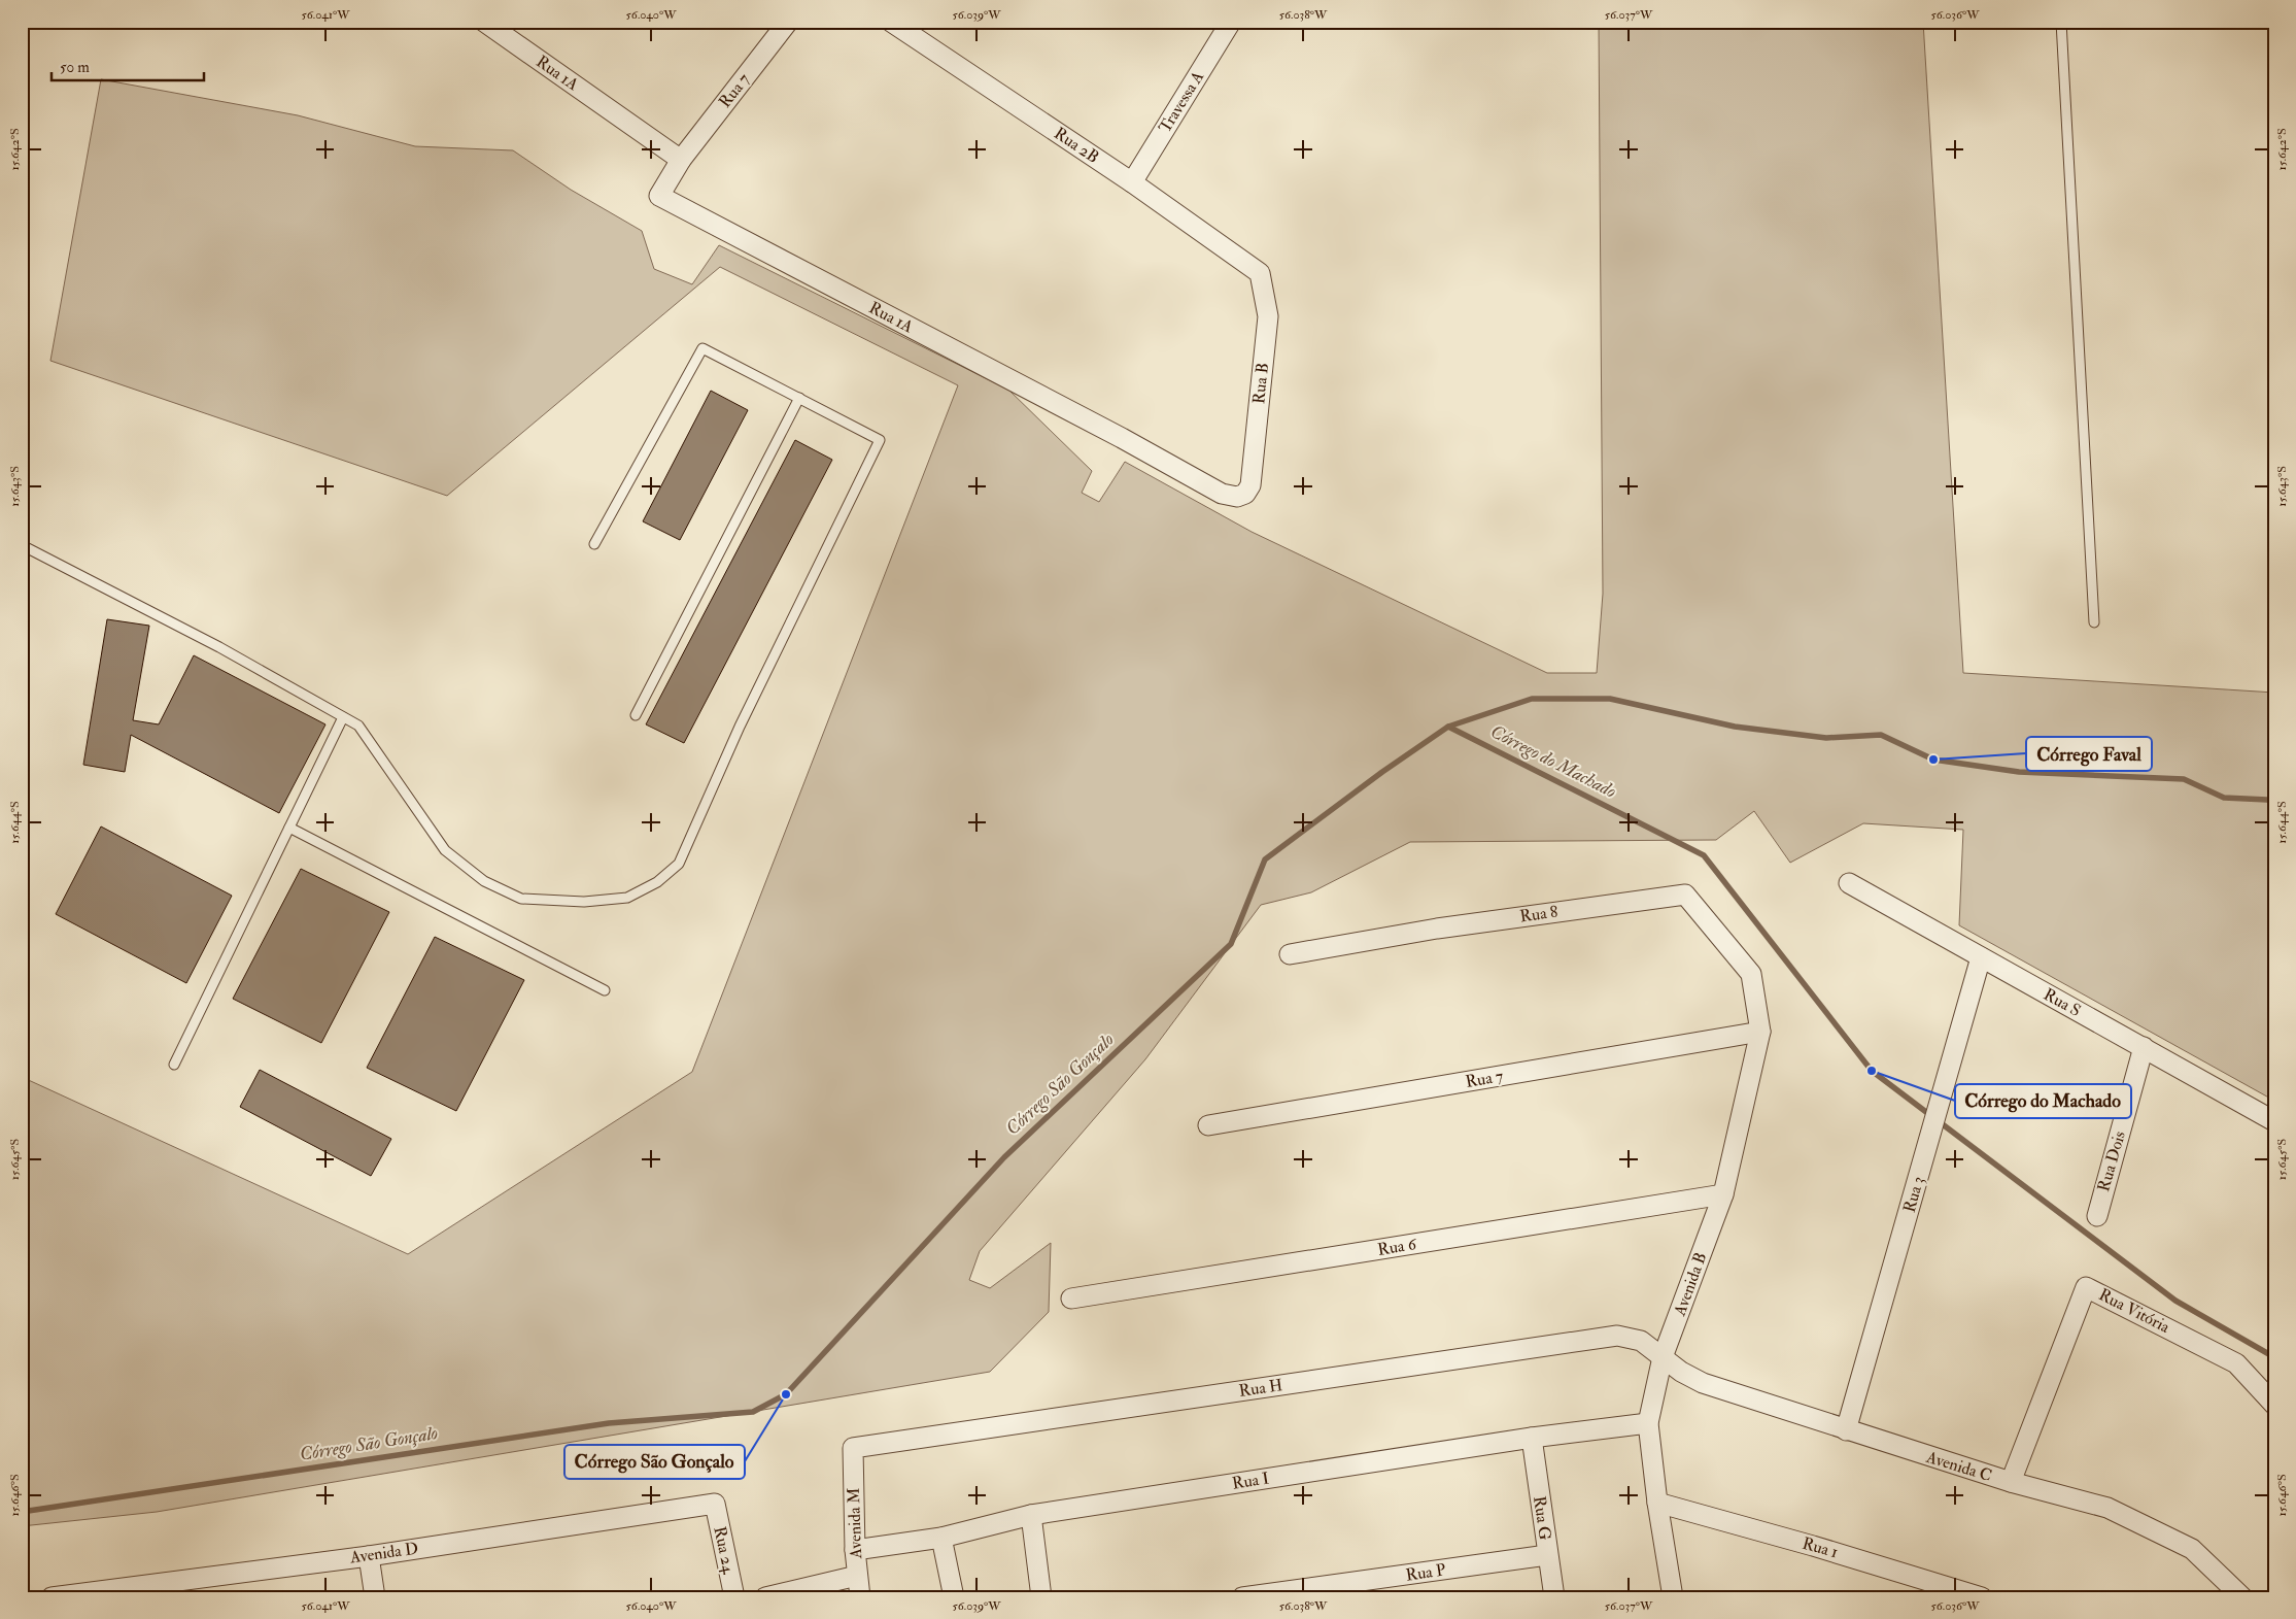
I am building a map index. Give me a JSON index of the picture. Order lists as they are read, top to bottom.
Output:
{
  "streets": {
    "street": [
      "Rua 1A",
      "Rua 7",
      "Travessa A",
      "Rua 2B",
      "Rua B",
      "Rua 8",
      "Rua S",
      "Rua Dois",
      "Rua 3",
      "Rua 6",
      "Avenida B",
      "Rua Vitória",
      "Rua H",
      "Avenida C",
      "Rua I",
      "Rua G",
      "Avenida M",
      "Rua 1",
      "Rua 24",
      "Avenida D",
      "Rua P"
    ]
  },
  "crossings": [
    ["Rua 1A", "Rua 7"],
    ["Rua 1A", "Rua B"],
    ["Rua 7", "Avenida B"],
    ["Travessa A", "Rua 2B"],
    ["Rua 2B", "Rua B"],
    ["Rua 8", "Avenida B"],
    ["Rua S", "Rua Dois"],
    ["Rua S", "Rua 3"],
    ["Rua 3", "Avenida C"],
    ["Rua 6", "Avenida B"],
    ["Avenida B", "Rua H"],
    ["Avenida B", "Avenida C"],
    ["Avenida B", "Rua I"],
    ["Avenida B", "Rua 1"],
    ["Rua Vitória", "Avenida C"],
    ["Rua H", "Avenida C"],
    ["Rua H", "Avenida M"],
    ["Rua I", "Rua G"],
    ["Rua I", "Avenida M"],
    ["Rua G", "Rua P"],
    ["Rua 24", "Avenida D"]
  ],
  "water": ["Córrego do Machado", "Córrego São Gonçalo"],
  "places": ["Córrego Faval", "Córrego do Machado", "Córrego São Gonçalo"],
  "scale_bar": "50 m",
  "coordinates": [
    "56.041°W",
    "56.040°W",
    "56.039°W",
    "56.038°W",
    "56.037°W",
    "56.036°W",
    "15.642°S",
    "15.643°S",
    "15.644°S",
    "15.645°S",
    "15.646°S"
  ]
}
